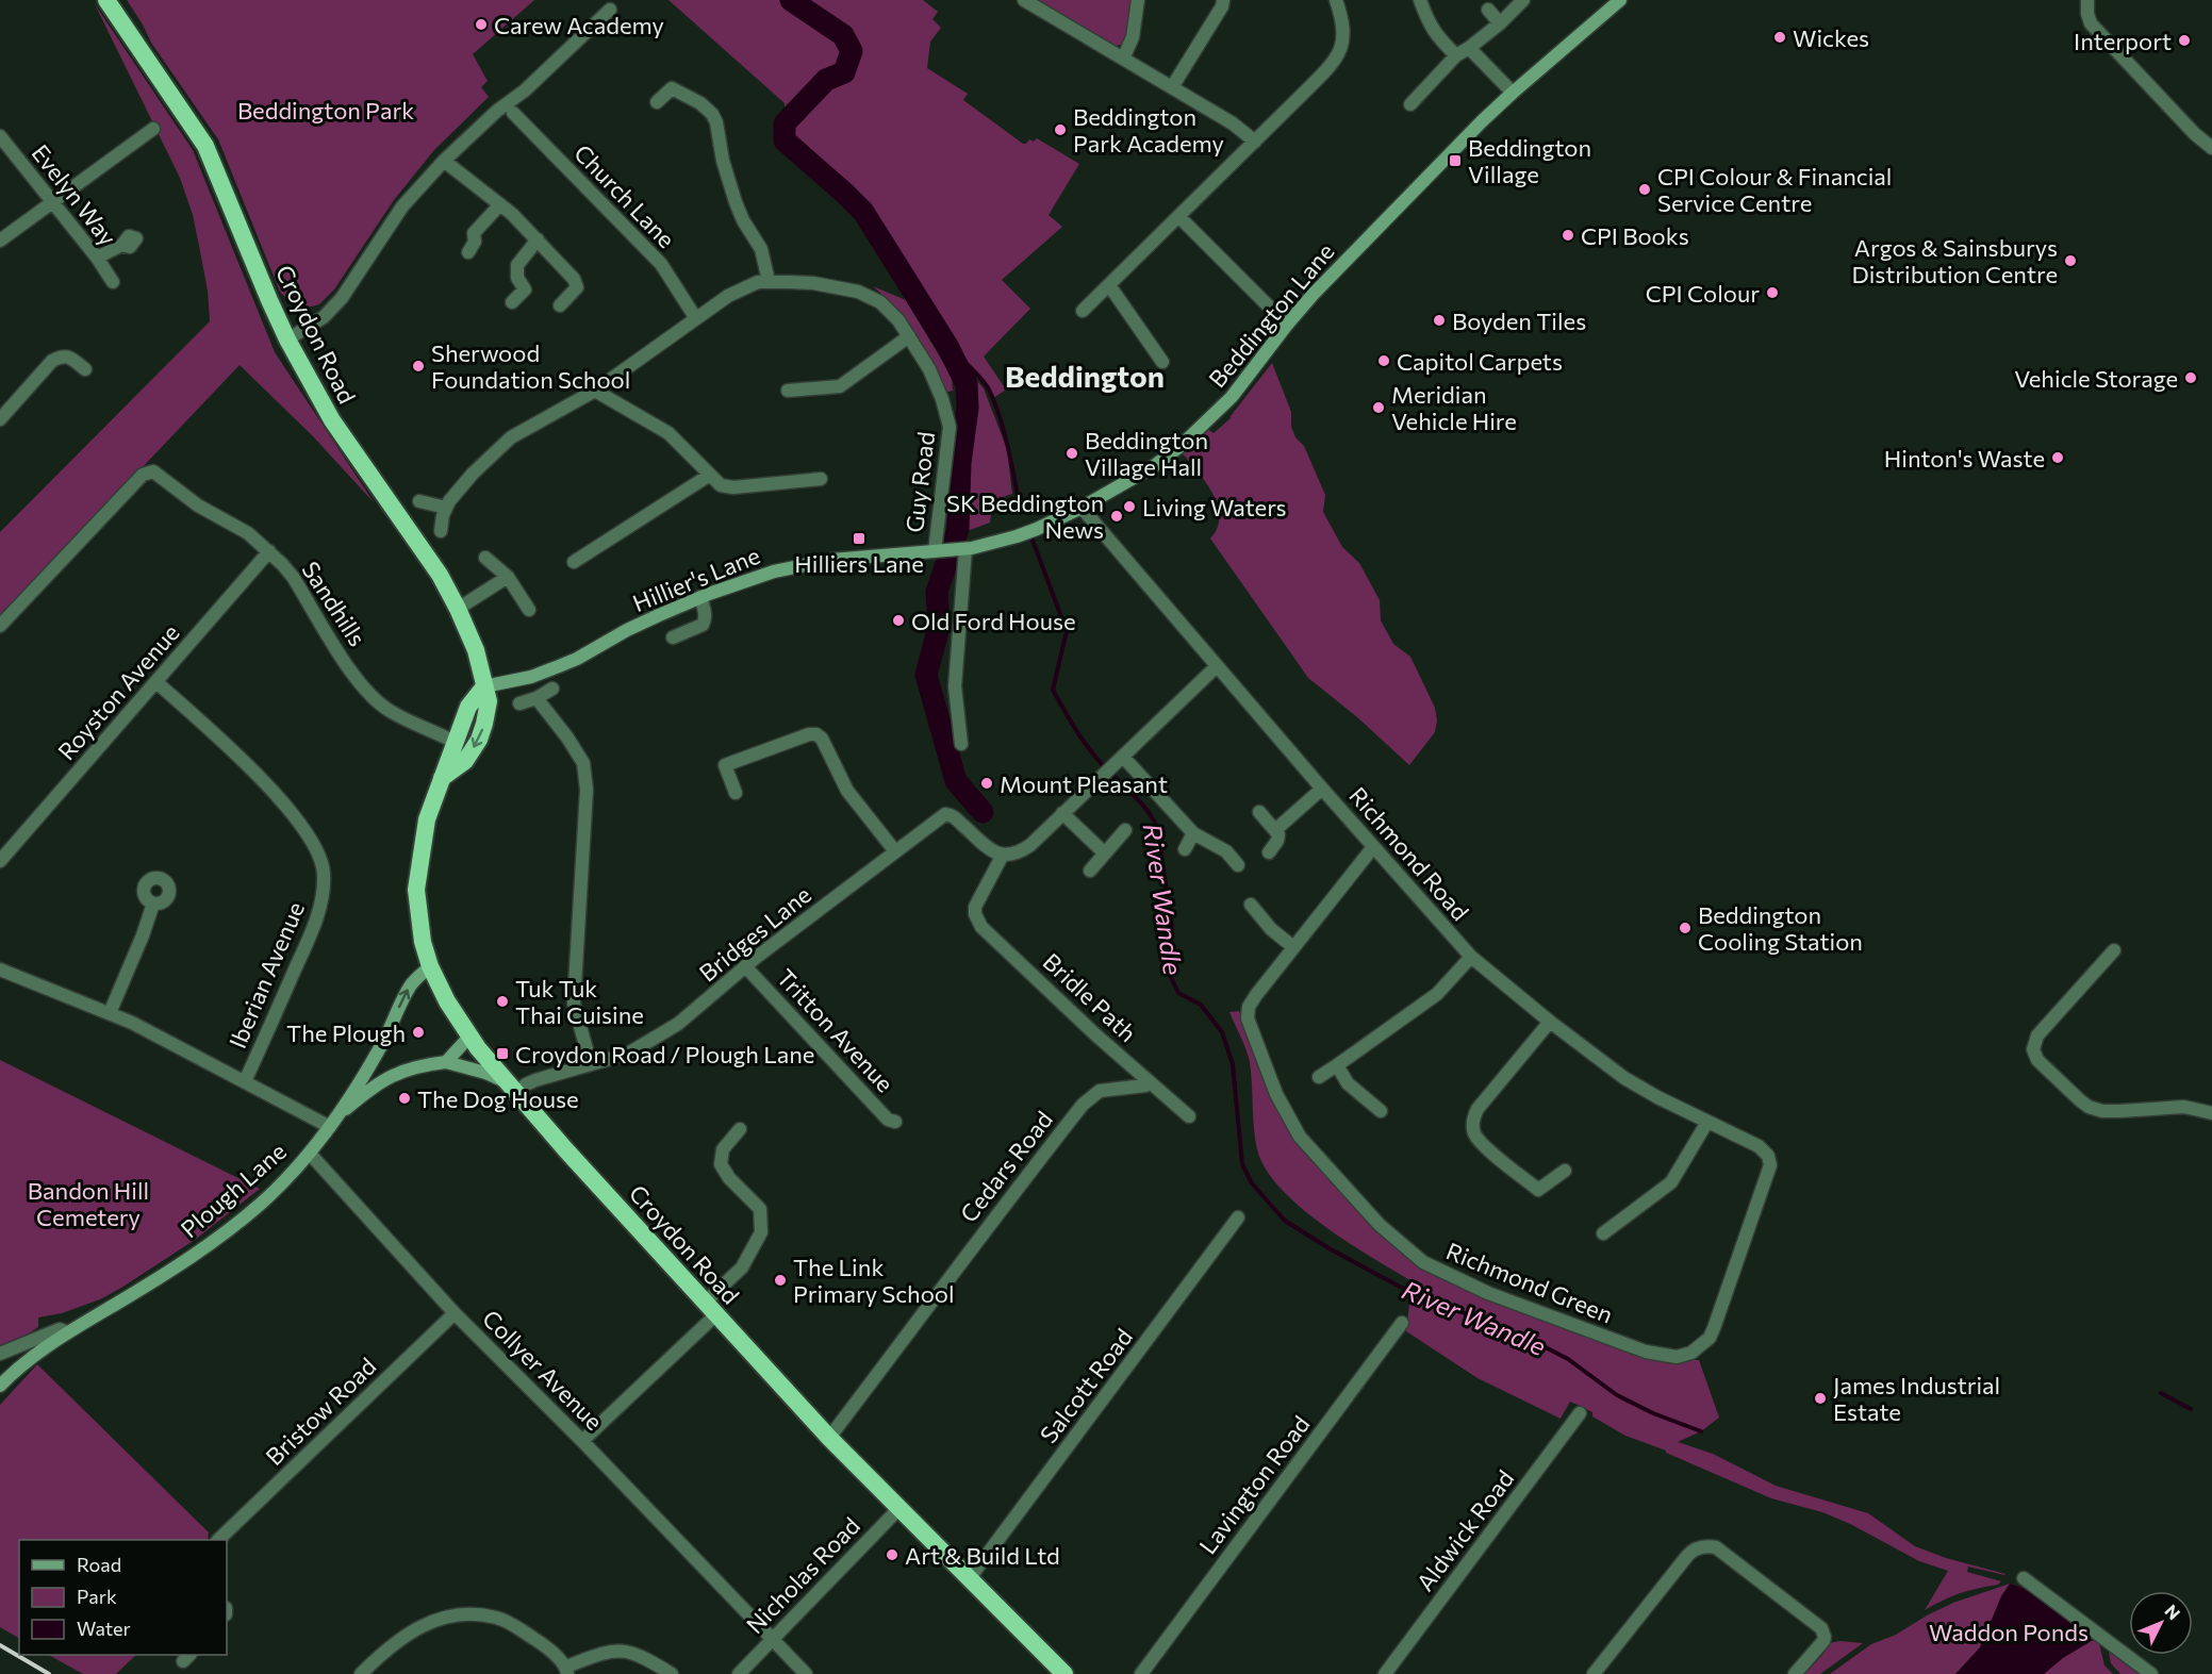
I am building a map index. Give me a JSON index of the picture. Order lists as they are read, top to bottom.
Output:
{
  "streets": {
    "highway": ["Croydon Road"],
    "main road": ["Beddington Lane", "Hillier's Lane", "Plough Lane"],
    "street": [
      "Evelyn Way",
      "Church Lane",
      "Guy Road",
      "Sandhills",
      "Royston Avenue",
      "Richmond Road",
      "Bridges Lane",
      "Iberian Avenue",
      "Bridle Path",
      "Tritton Avenue",
      "Cedars Road",
      "Richmond Green",
      "Collyer Avenue",
      "Salcott Road",
      "Bristow Road",
      "Lavington Road",
      "Aldwick Road",
      "Nicholas Road"
    ]
  },
  "crossings": [
    ["Church Lane", "Guy Road"],
    ["Beddington Lane", "Guy Road"],
    ["Beddington Lane", "Hillier's Lane"],
    ["Beddington Lane", "Richmond Road"],
    ["Croydon Road", "Hillier's Lane"],
    ["Croydon Road", "Sandhills"],
    ["Croydon Road", "Bridges Lane"],
    ["Croydon Road", "Cedars Road"],
    ["Croydon Road", "Plough Lane"],
    ["Croydon Road", "Salcott Road"],
    ["Croydon Road", "Nicholas Road"],
    ["Guy Road", "Hillier's Lane"],
    ["Sandhills", "Royston Avenue"],
    ["Royston Avenue", "Iberian Avenue"],
    ["Richmond Road", "Richmond Green"],
    ["Bridges Lane", "Bridle Path"],
    ["Bridges Lane", "Tritton Avenue"],
    ["Bridle Path", "Cedars Road"],
    ["Plough Lane", "Collyer Avenue"],
    ["Collyer Avenue", "Bristow Road"],
    ["Collyer Avenue", "Nicholas Road"]
  ],
  "districts": ["Beddington"],
  "water": ["River Wandle"],
  "parks": ["Beddington Park", "Bandon Hill Cemetery", "Waddon Ponds"],
  "places": {
    "other": [
      "Carew Academy",
      "Wickes",
      "Interport",
      "Beddington Park Academy",
      "CPI Colour & Financial Service Centre",
      "CPI Books",
      "Argos & Sainsburys Distribution Centre",
      "CPI Colour",
      "Boyden Tiles",
      "Capitol Carpets",
      "Sherwood Foundation School",
      "Vehicle Storage",
      "Meridian Vehicle Hire",
      "Beddington Village Hall",
      "Hinton's Waste",
      "Living Waters",
      "SK Beddington News",
      "Old Ford House",
      "Mount Pleasant",
      "Beddington Cooling Station",
      "Tuk Tuk Thai Cuisine",
      "The Plough",
      "The Dog House",
      "The Link Primary School",
      "James Industrial Estate",
      "Art & Build Ltd"
    ],
    "transit": ["Beddington Village", "Hilliers Lane", "Croydon Road / Plough Lane"]
  },
  "legend": ["Road", "Park", "Water"],
  "north": "top right"
}
